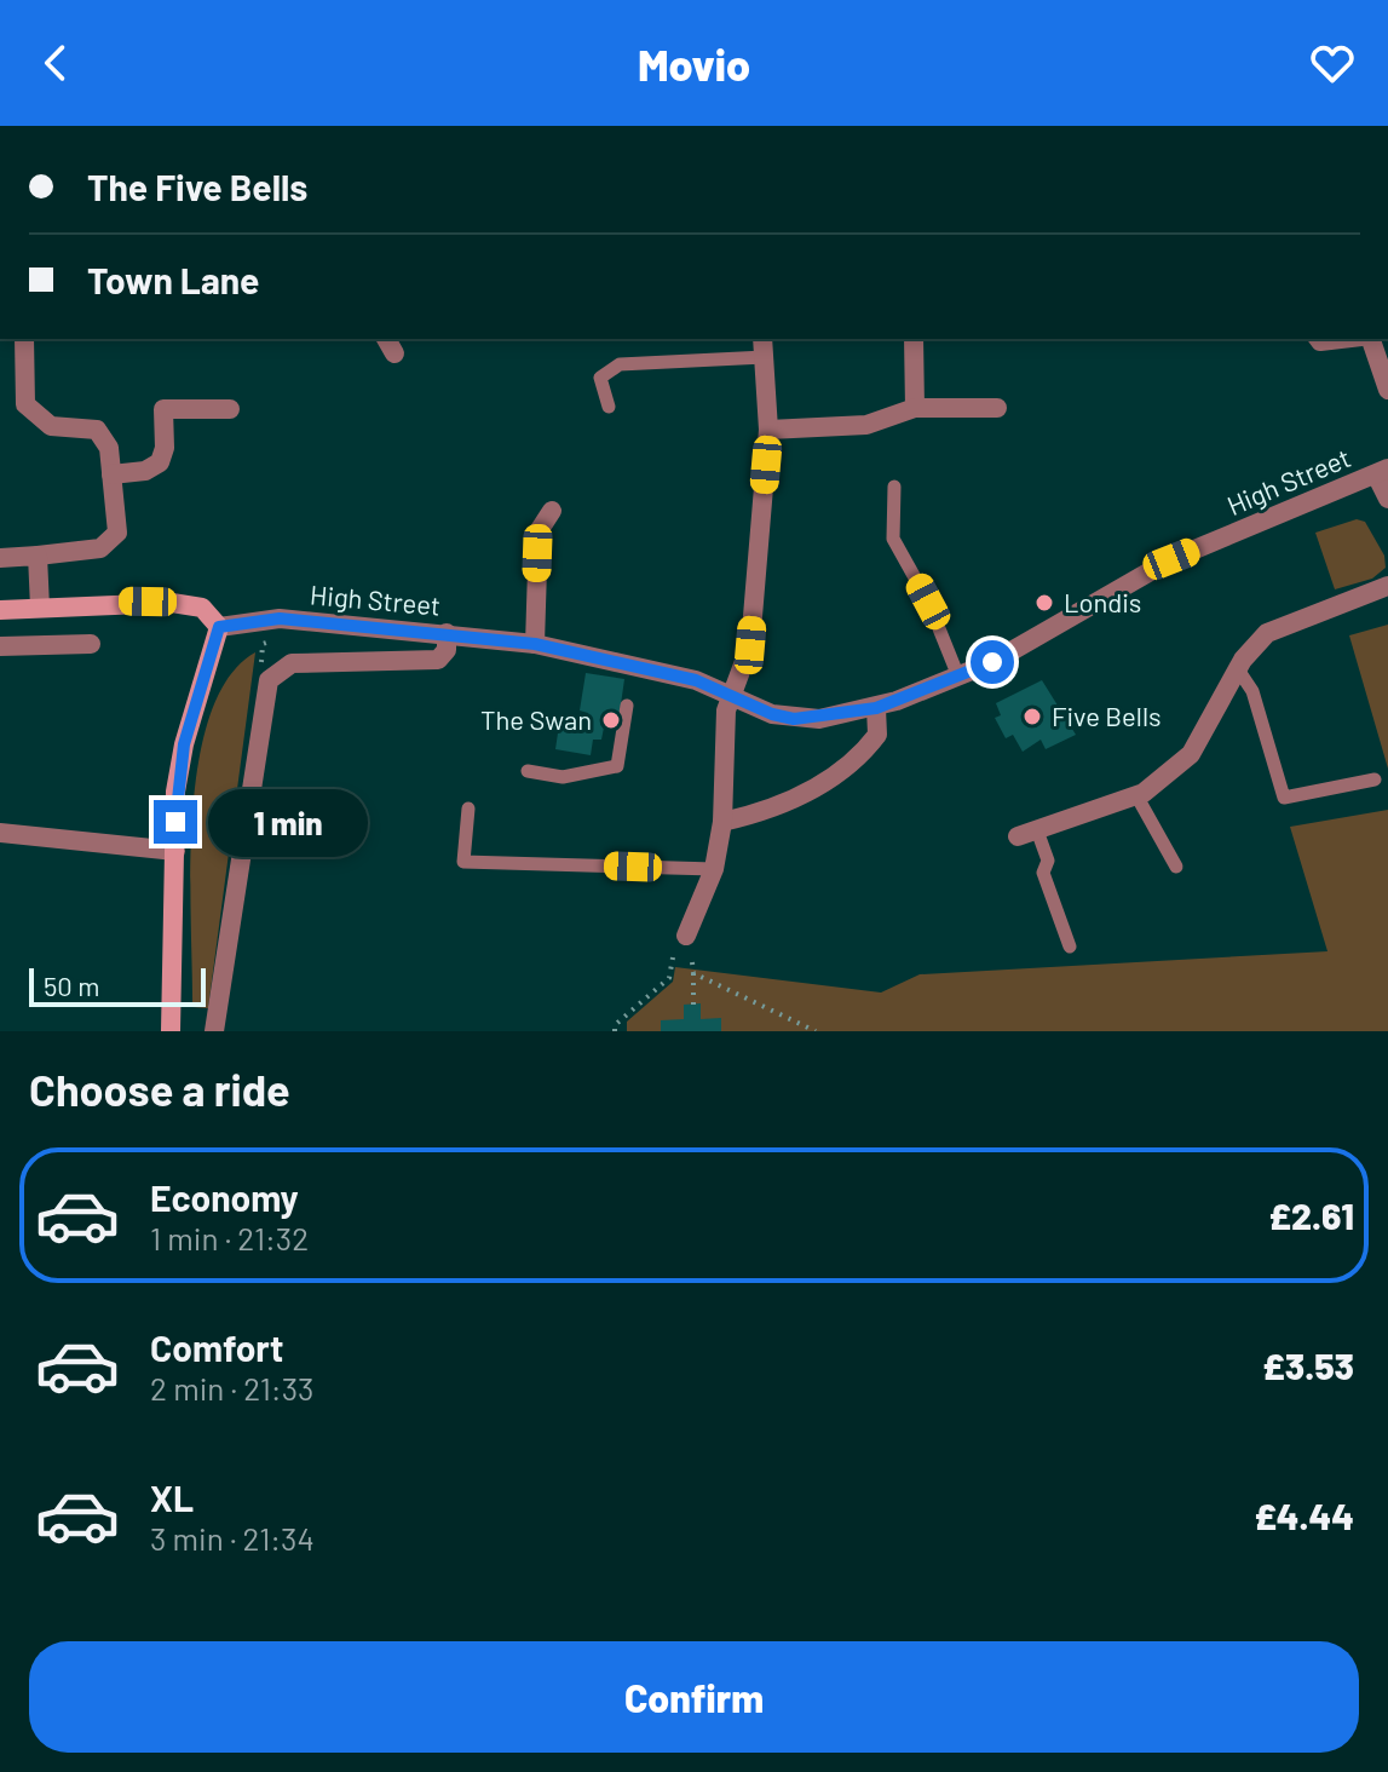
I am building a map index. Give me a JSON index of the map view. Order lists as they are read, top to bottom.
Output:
{
  "streets": {
    "street": ["High Street"]
  },
  "places": ["Londis", "Five Bells", "The Swan"],
  "scale_bar": "50 m",
  "page": {
    "header": "Movio",
    "banner": ["The Five Bells", "Town Lane"],
    "bubble": "1 min",
    "scale": "50 m",
    "heading": "Choose a ride",
    "list": [
      {
        "name": "Economy",
        "note": "1 min · 21:32",
        "value": "£2.61"
      },
      {
        "name": "Comfort",
        "note": "2 min · 21:33",
        "value": "£3.53"
      },
      {
        "name": "XL",
        "note": "3 min · 21:34",
        "value": "£4.44"
      }
    ],
    "buttons": "Confirm"
  }
}
